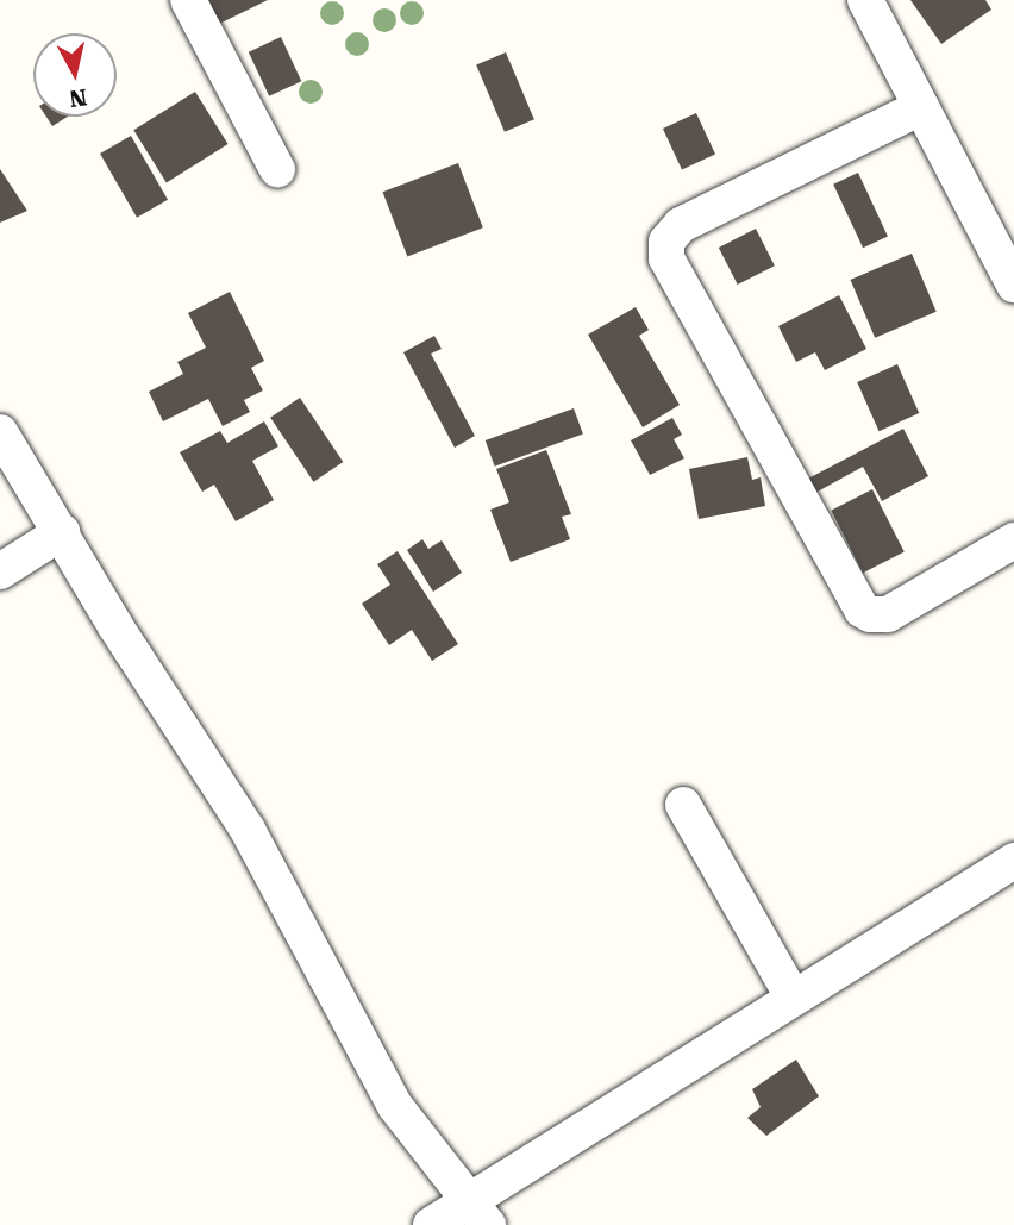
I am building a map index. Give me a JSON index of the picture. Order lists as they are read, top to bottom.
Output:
{
  "north": "bottom"
}
